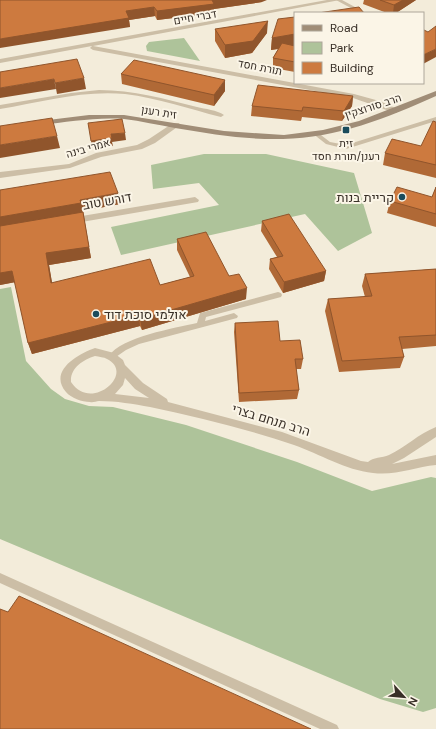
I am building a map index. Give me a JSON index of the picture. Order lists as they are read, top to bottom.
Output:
{
  "streets": {
    "street": [
      "דברי חיים",
      "תורת חסד",
      "הרב סורוצקין",
      "זית רענן",
      "אמרי בינה",
      "דורש טוב",
      "הרב מנחם בצרי"
    ]
  },
  "crossings": [
    ["דברי חיים", "תורת חסד"],
    ["תורת חסד", "הרב סורוצקין"],
    ["הרב סורוצקין", "זית רענן"],
    ["זית רענן", "אמרי בינה"]
  ],
  "places": {
    "transit": ["זית רענן/תורת חסד"],
    "other": ["קריית בנות", "אולמי סוכת דוד"]
  },
  "legend": ["Road", "Park", "Building"],
  "north": "bottom right"
}
